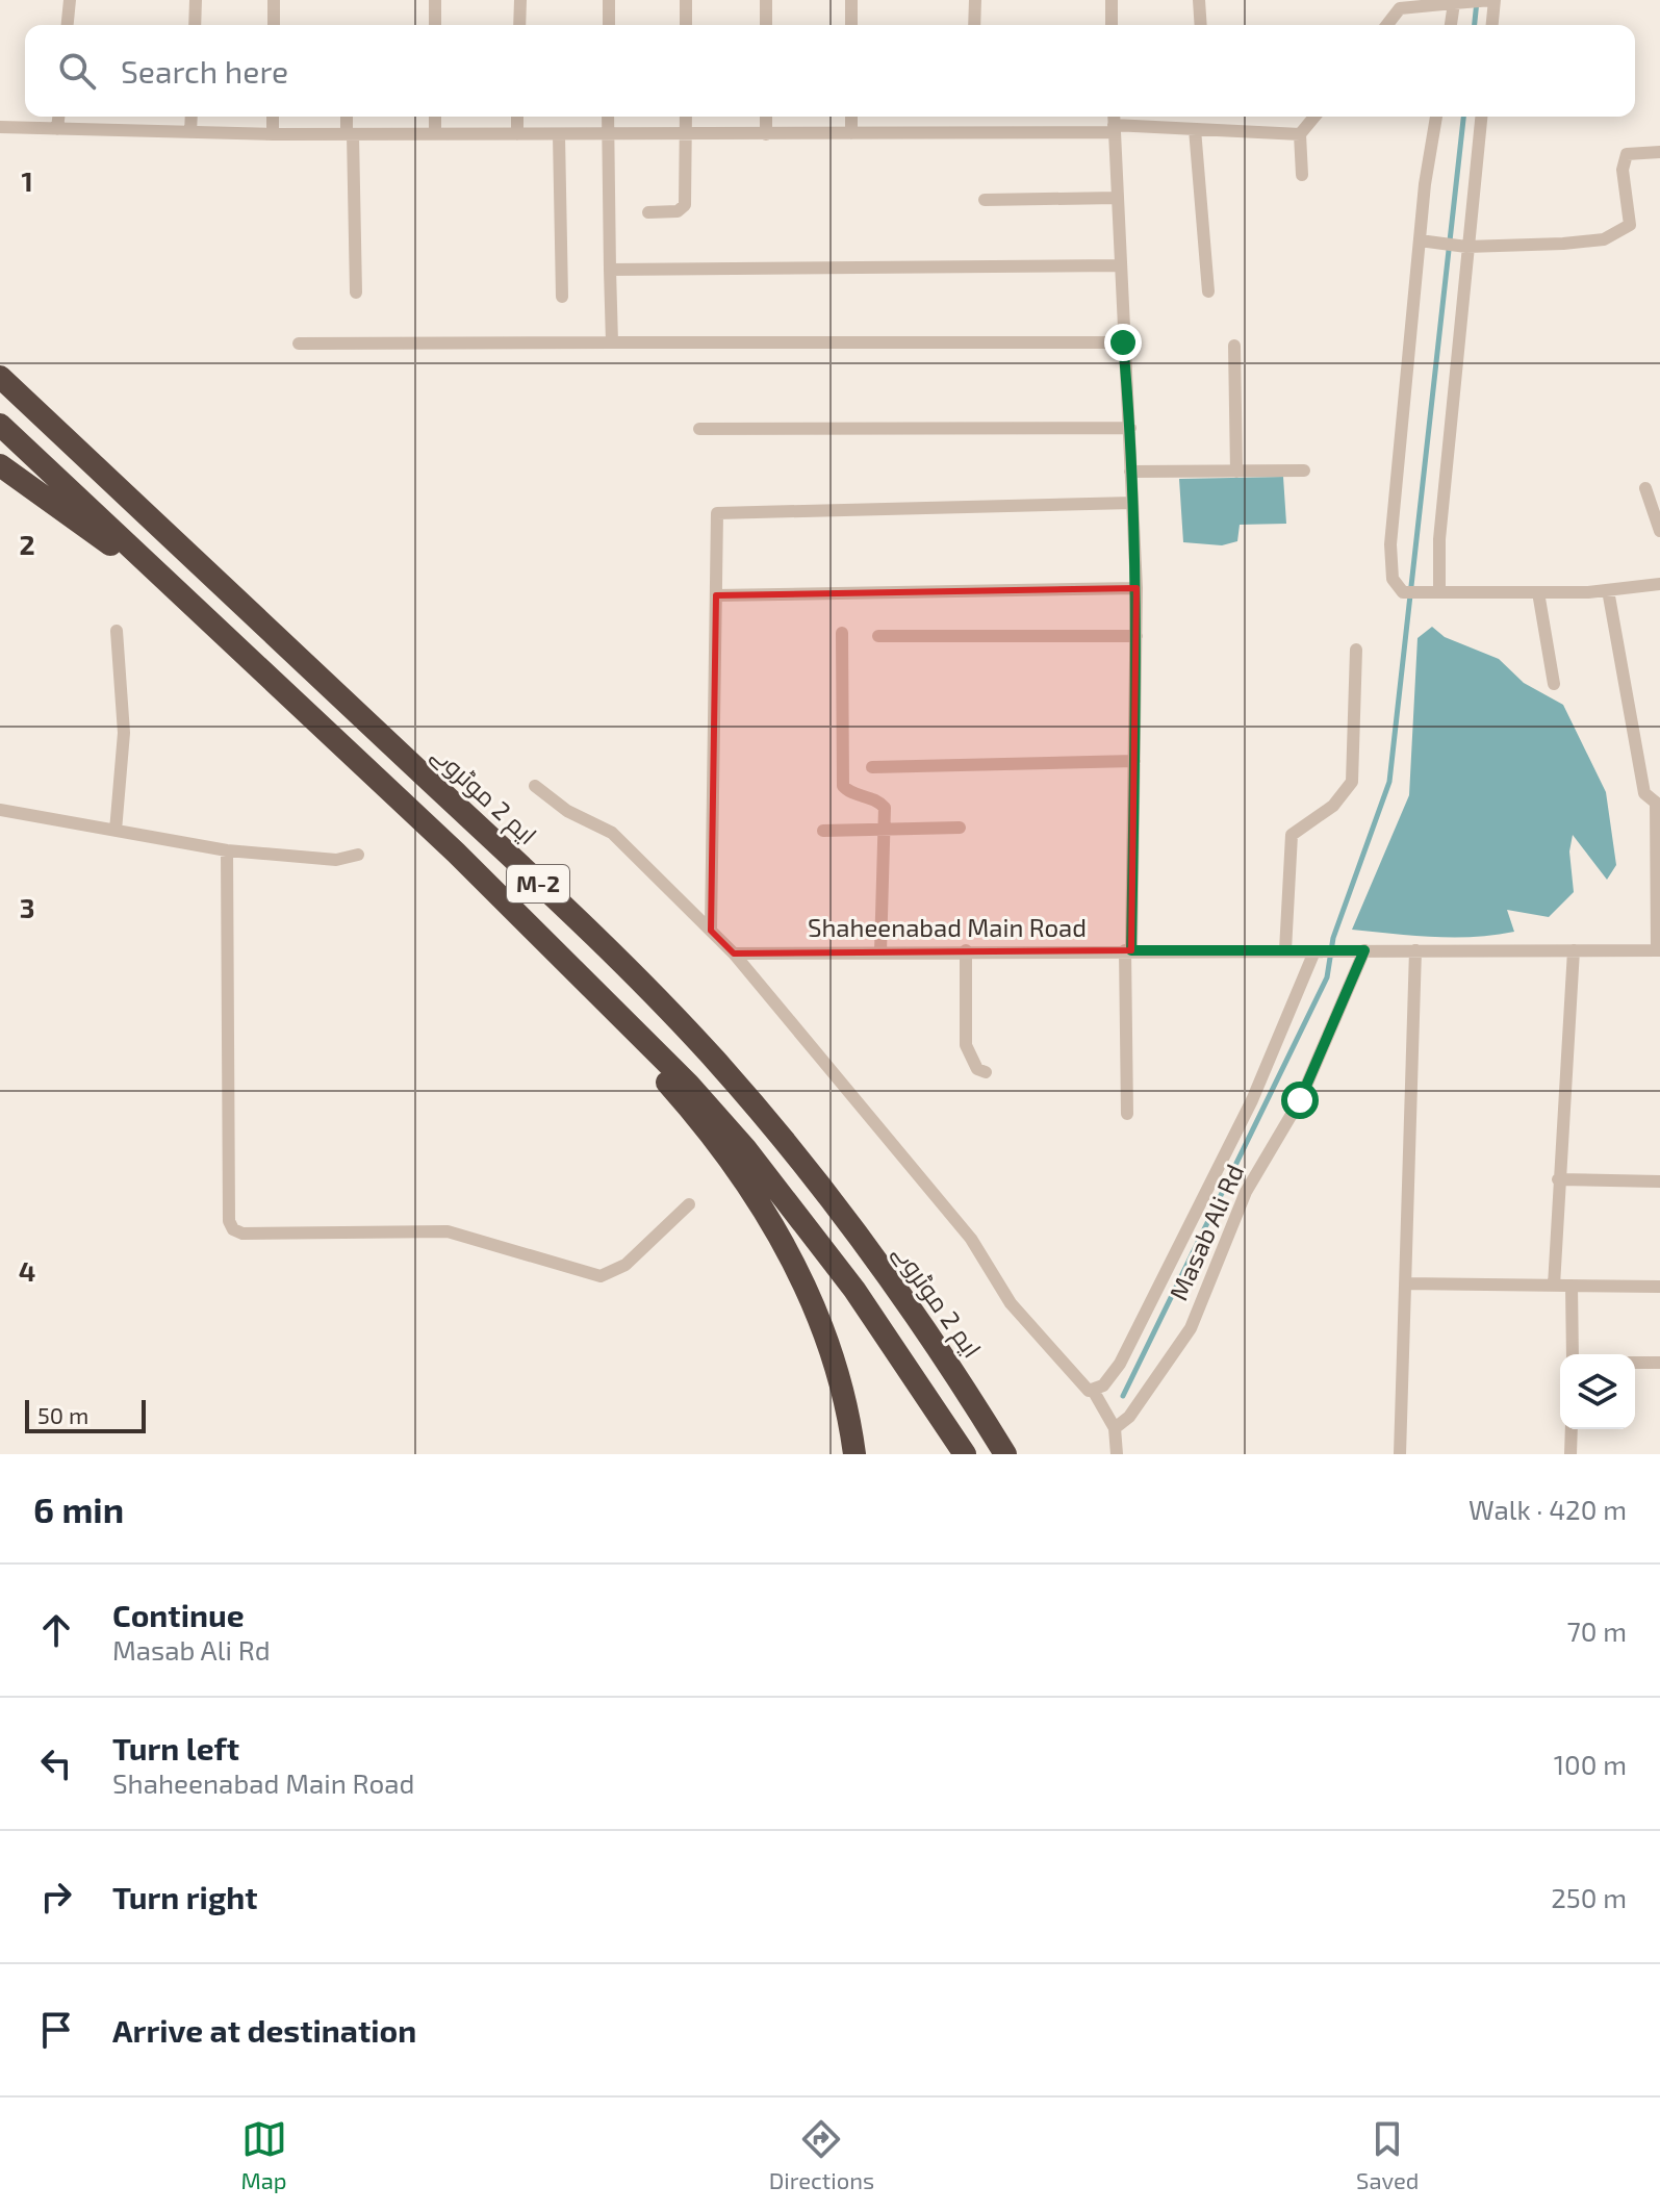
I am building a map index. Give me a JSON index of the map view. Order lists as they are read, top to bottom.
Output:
{
  "streets": {
    "highway": ["ایم 2 موٹروے", "M-2"],
    "street": ["Shaheenabad Main Road", "Masab Ali Rd"]
  },
  "crossings": [
    ["Shaheenabad Main Road", "Masab Ali Rd"]
  ],
  "scale_bar": "50 m",
  "page": {
    "search": "Search here",
    "scale": "50 m",
    "heading": ["6 min", "Walk · 420 m"],
    "list": [
      ["Continue", "Masab Ali Rd", "70 m"],
      ["Turn left", "Shaheenabad Main Road", "100 m"],
      ["Turn right", "250 m"],
      "Arrive at destination"
    ],
    "nav": ["Map", "Directions", "Saved"]
  },
  "grid": {
    "rows": [
      "1",
      "2",
      "3",
      "4"
    ]
  }
}
